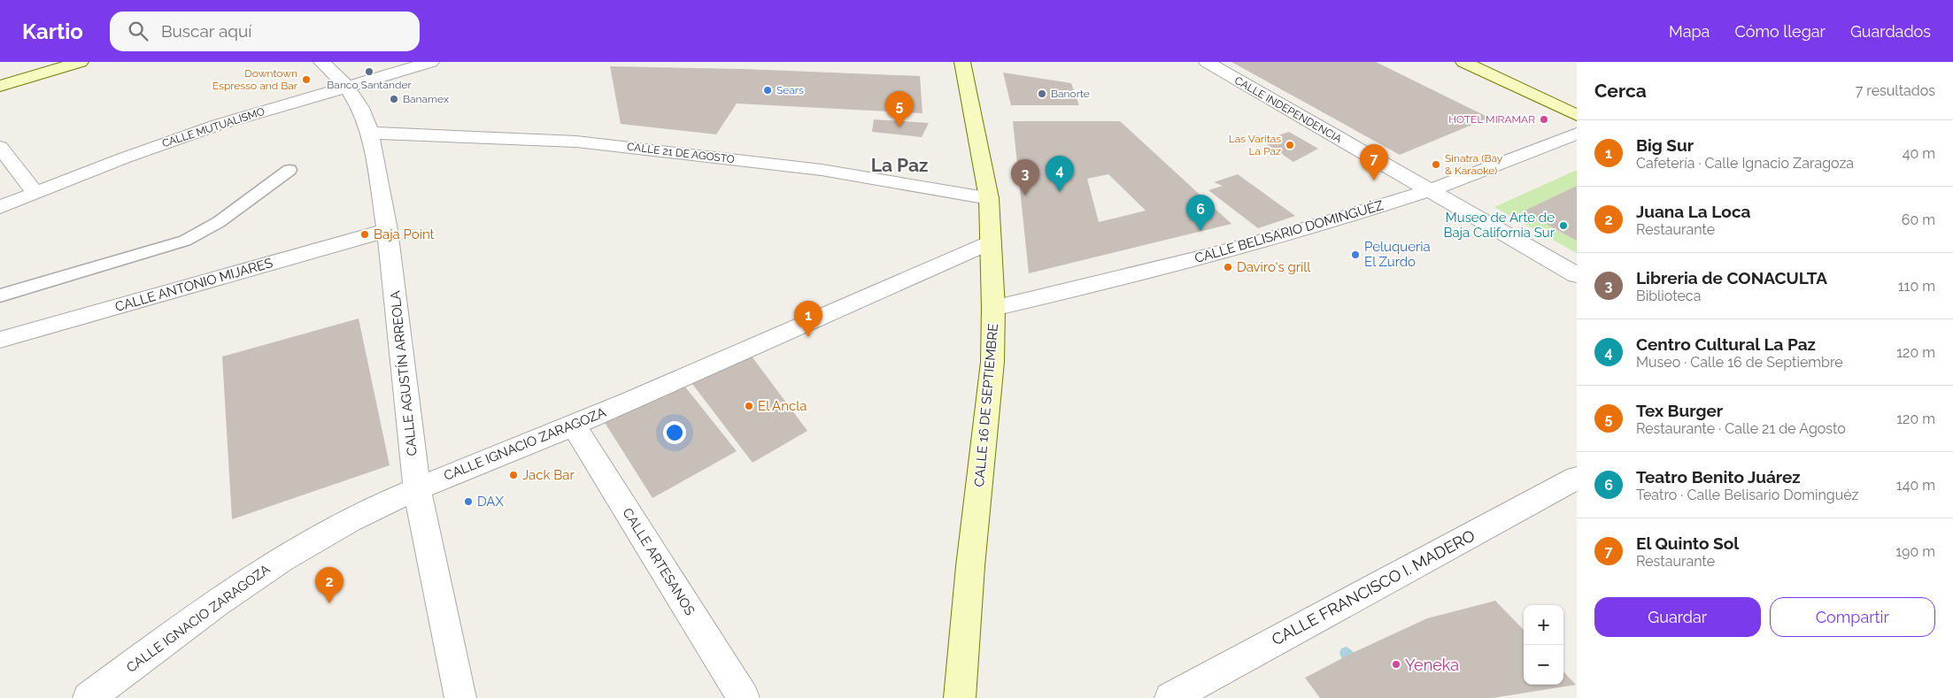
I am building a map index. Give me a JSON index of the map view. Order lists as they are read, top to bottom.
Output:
{
  "streets": {
    "street": [
      "CALLE INDEPENDENCIA",
      "CALLE MUTUALISMO",
      "CALLE 21 DE AGOSTO",
      "CALLE BELISARIO DOMINGUÉZ",
      "CALLE ANTONIO MIJARES",
      "CALLE AGUSTÍN ARREOLA",
      "CALLE 16 DE SEPTIEMBRE",
      "CALLE IGNACIO ZARAGOZA",
      "CALLE ARTESANOS",
      "CALLE FRANCISCO I. MADERO"
    ]
  },
  "crossings": [
    ["CALLE INDEPENDENCIA", "CALLE BELISARIO DOMINGUÉZ"],
    ["CALLE MUTUALISMO", "CALLE AGUSTÍN ARREOLA"],
    ["CALLE 21 DE AGOSTO", "CALLE AGUSTÍN ARREOLA"],
    ["CALLE 21 DE AGOSTO", "CALLE 16 DE SEPTIEMBRE"],
    ["CALLE BELISARIO DOMINGUÉZ", "CALLE 16 DE SEPTIEMBRE"],
    ["CALLE ANTONIO MIJARES", "CALLE AGUSTÍN ARREOLA"],
    ["CALLE AGUSTÍN ARREOLA", "CALLE IGNACIO ZARAGOZA"],
    ["CALLE 16 DE SEPTIEMBRE", "CALLE IGNACIO ZARAGOZA"],
    ["CALLE IGNACIO ZARAGOZA", "CALLE ARTESANOS"]
  ],
  "districts": ["La Paz"],
  "places": [
    "Banco Santander",
    "Downtown Espresso and Bar",
    "Sears",
    "Banorte",
    "Banamex",
    "HOTEL MIRAMAR",
    "Las Varitas La Paz",
    "Sinatra (Bay & Karaoke)",
    "Museo de Arte de Baja California Sur",
    "Baja Point",
    "Peluqueria El Zurdo",
    "Daviro's grill",
    "El Ancla",
    "Jack Bar",
    "DAX",
    "Yeneka"
  ],
  "page": {
    "header": "Kartio",
    "search": "Buscar aquí",
    "nav": ["Mapa", "Cómo llegar", "Guardados"],
    "heading": ["Cerca", "7 resultados"],
    "pins": [
      "5",
      "7",
      "4",
      "3",
      "6",
      "1",
      "2"
    ],
    "list": [
      {
        "mark": "1",
        "name": "Big Sur",
        "note": "Cafetería · Calle Ignacio Zaragoza",
        "value": "40 m"
      },
      {
        "mark": "2",
        "name": "Juana La Loca",
        "note": "Restaurante",
        "value": "60 m"
      },
      {
        "mark": "3",
        "name": "Libreria de CONACULTA",
        "note": "Biblioteca",
        "value": "110 m"
      },
      {
        "mark": "4",
        "name": "Centro Cultural La Paz",
        "note": "Museo · Calle 16 de Septiembre",
        "value": "120 m"
      },
      {
        "mark": "5",
        "name": "Tex Burger",
        "note": "Restaurante · Calle 21 de Agosto",
        "value": "120 m"
      },
      {
        "mark": "6",
        "name": "Teatro Benito Juárez",
        "note": "Teatro · Calle Belisario Dominguéz",
        "value": "140 m"
      },
      {
        "mark": "7",
        "name": "El Quinto Sol",
        "note": "Restaurante",
        "value": "190 m"
      }
    ],
    "buttons": ["Guardar", "Compartir"],
    "map_buttons": ["+", "−"]
  }
}
